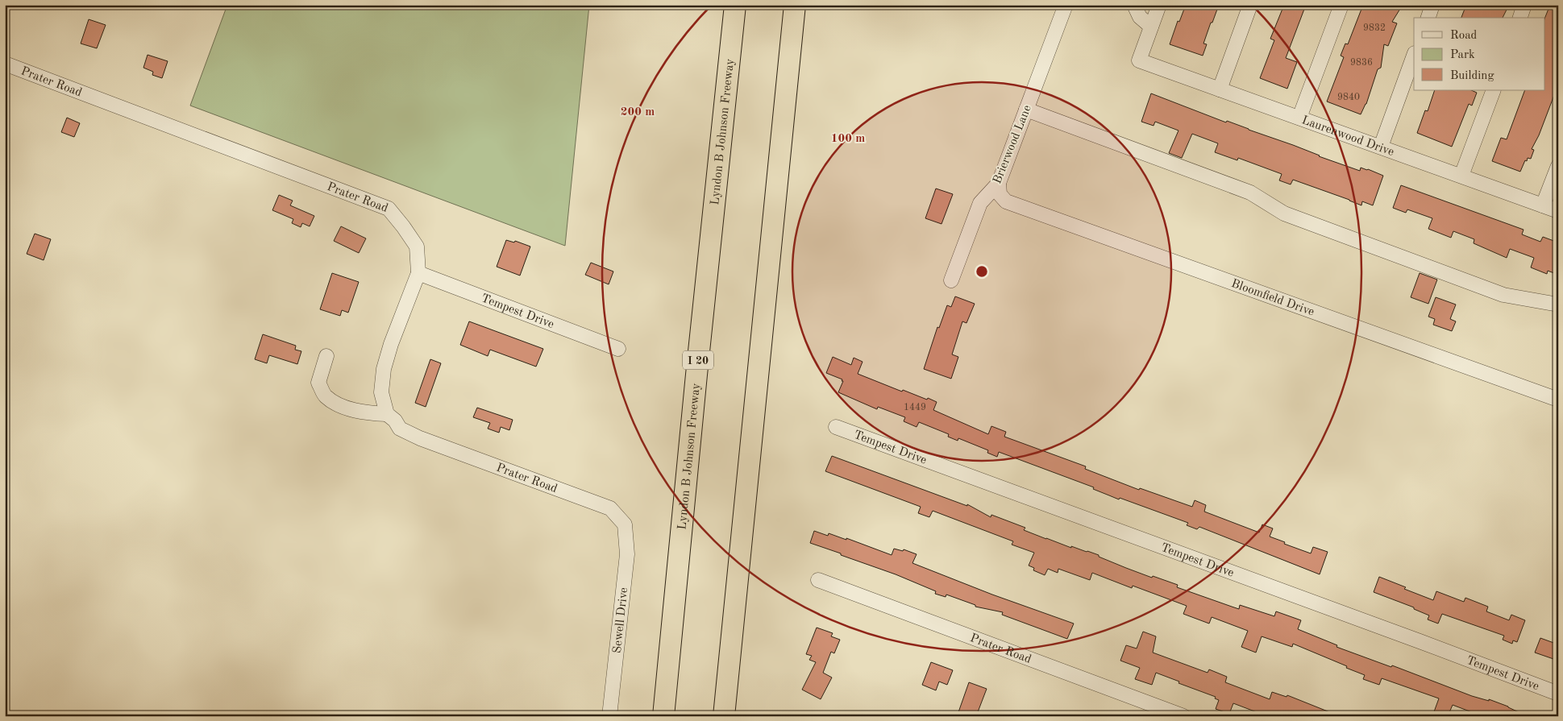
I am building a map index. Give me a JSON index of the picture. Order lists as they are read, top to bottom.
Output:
{
  "streets": {
    "highway": ["Lyndon B Johnson Freeway", "I 20"],
    "street": [
      "Prater Road",
      "Laurenwood Drive",
      "Brierwood Lane",
      "Bloomfield Drive",
      "Tempest Drive",
      "Sewell Drive"
    ]
  },
  "crossings": [
    ["Prater Road", "Tempest Drive"],
    ["Prater Road", "Sewell Drive"],
    ["Brierwood Lane", "Bloomfield Drive"]
  ],
  "house_numbers": [
    "9832",
    "9836",
    "9840",
    "1449"
  ],
  "legend": ["Road", "Park", "Building"],
  "rings": ["200 m", "100 m"]
}
